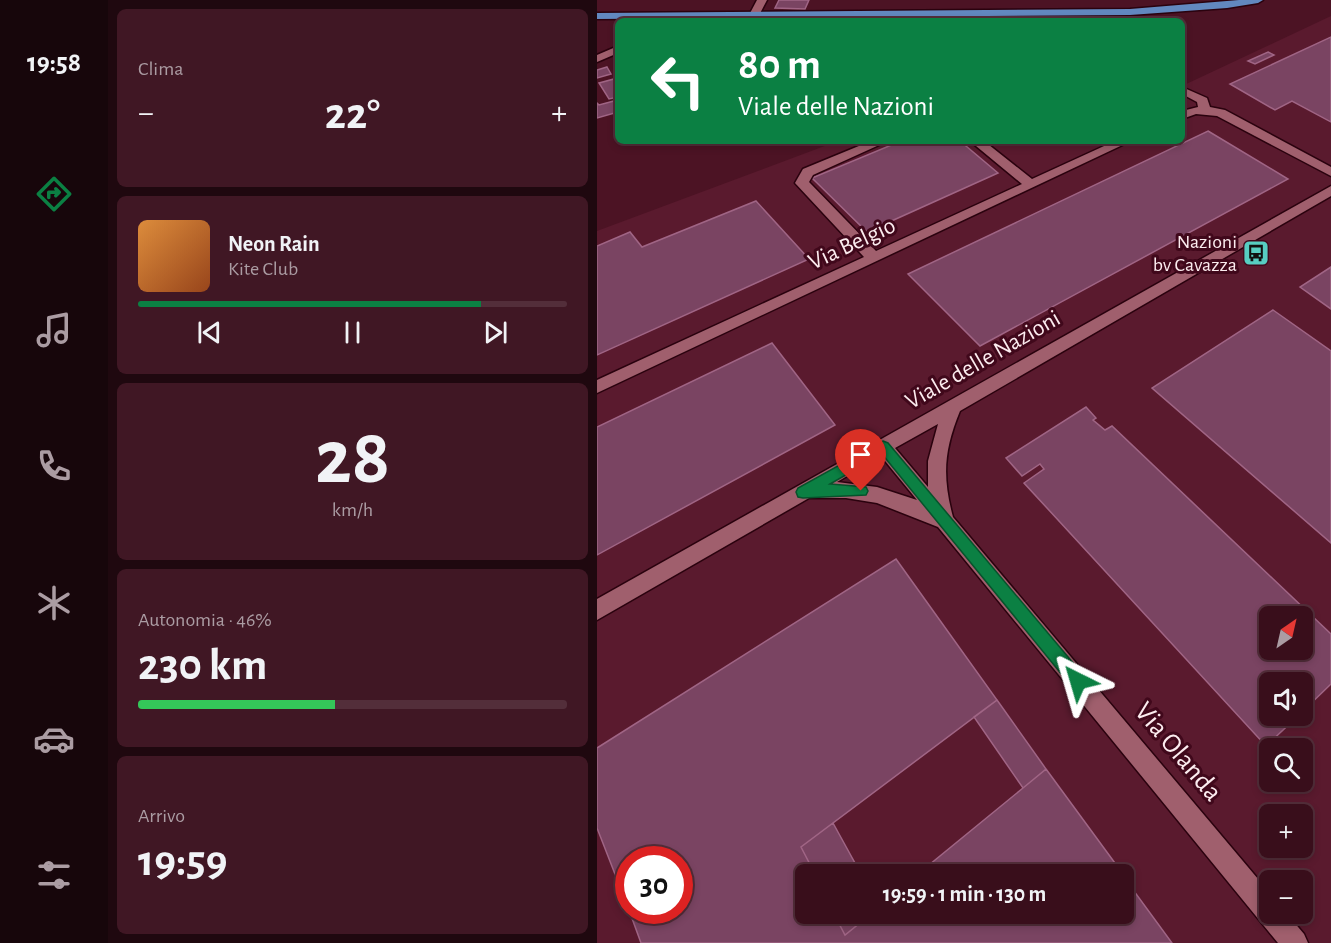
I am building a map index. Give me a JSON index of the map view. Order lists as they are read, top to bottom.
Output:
{
  "streets": {
    "street": ["Via Belgio", "Viale delle Nazioni", "Via Olanda"]
  },
  "crossings": [
    ["Viale delle Nazioni", "Via Olanda"]
  ],
  "places": {
    "bus stop": ["Nazioni bv Cavazza"]
  },
  "north": "top right",
  "page": {
    "tabs": "19:58",
    "tile": [
      "Clima",
      ["28", "km/h"],
      ["Autonomia · 46%", "230 km"],
      ["Arrivo", "19:59"]
    ],
    "turn": ["80 m", "Viale delle Nazioni"],
    "heat": ["−", "22°", "+"],
    "song": ["Neon Rain", "Kite Club"],
    "map_buttons": ["+", "−"],
    "limit": "30",
    "trip": "19:59 · 1 min · 130 m"
  }
}
